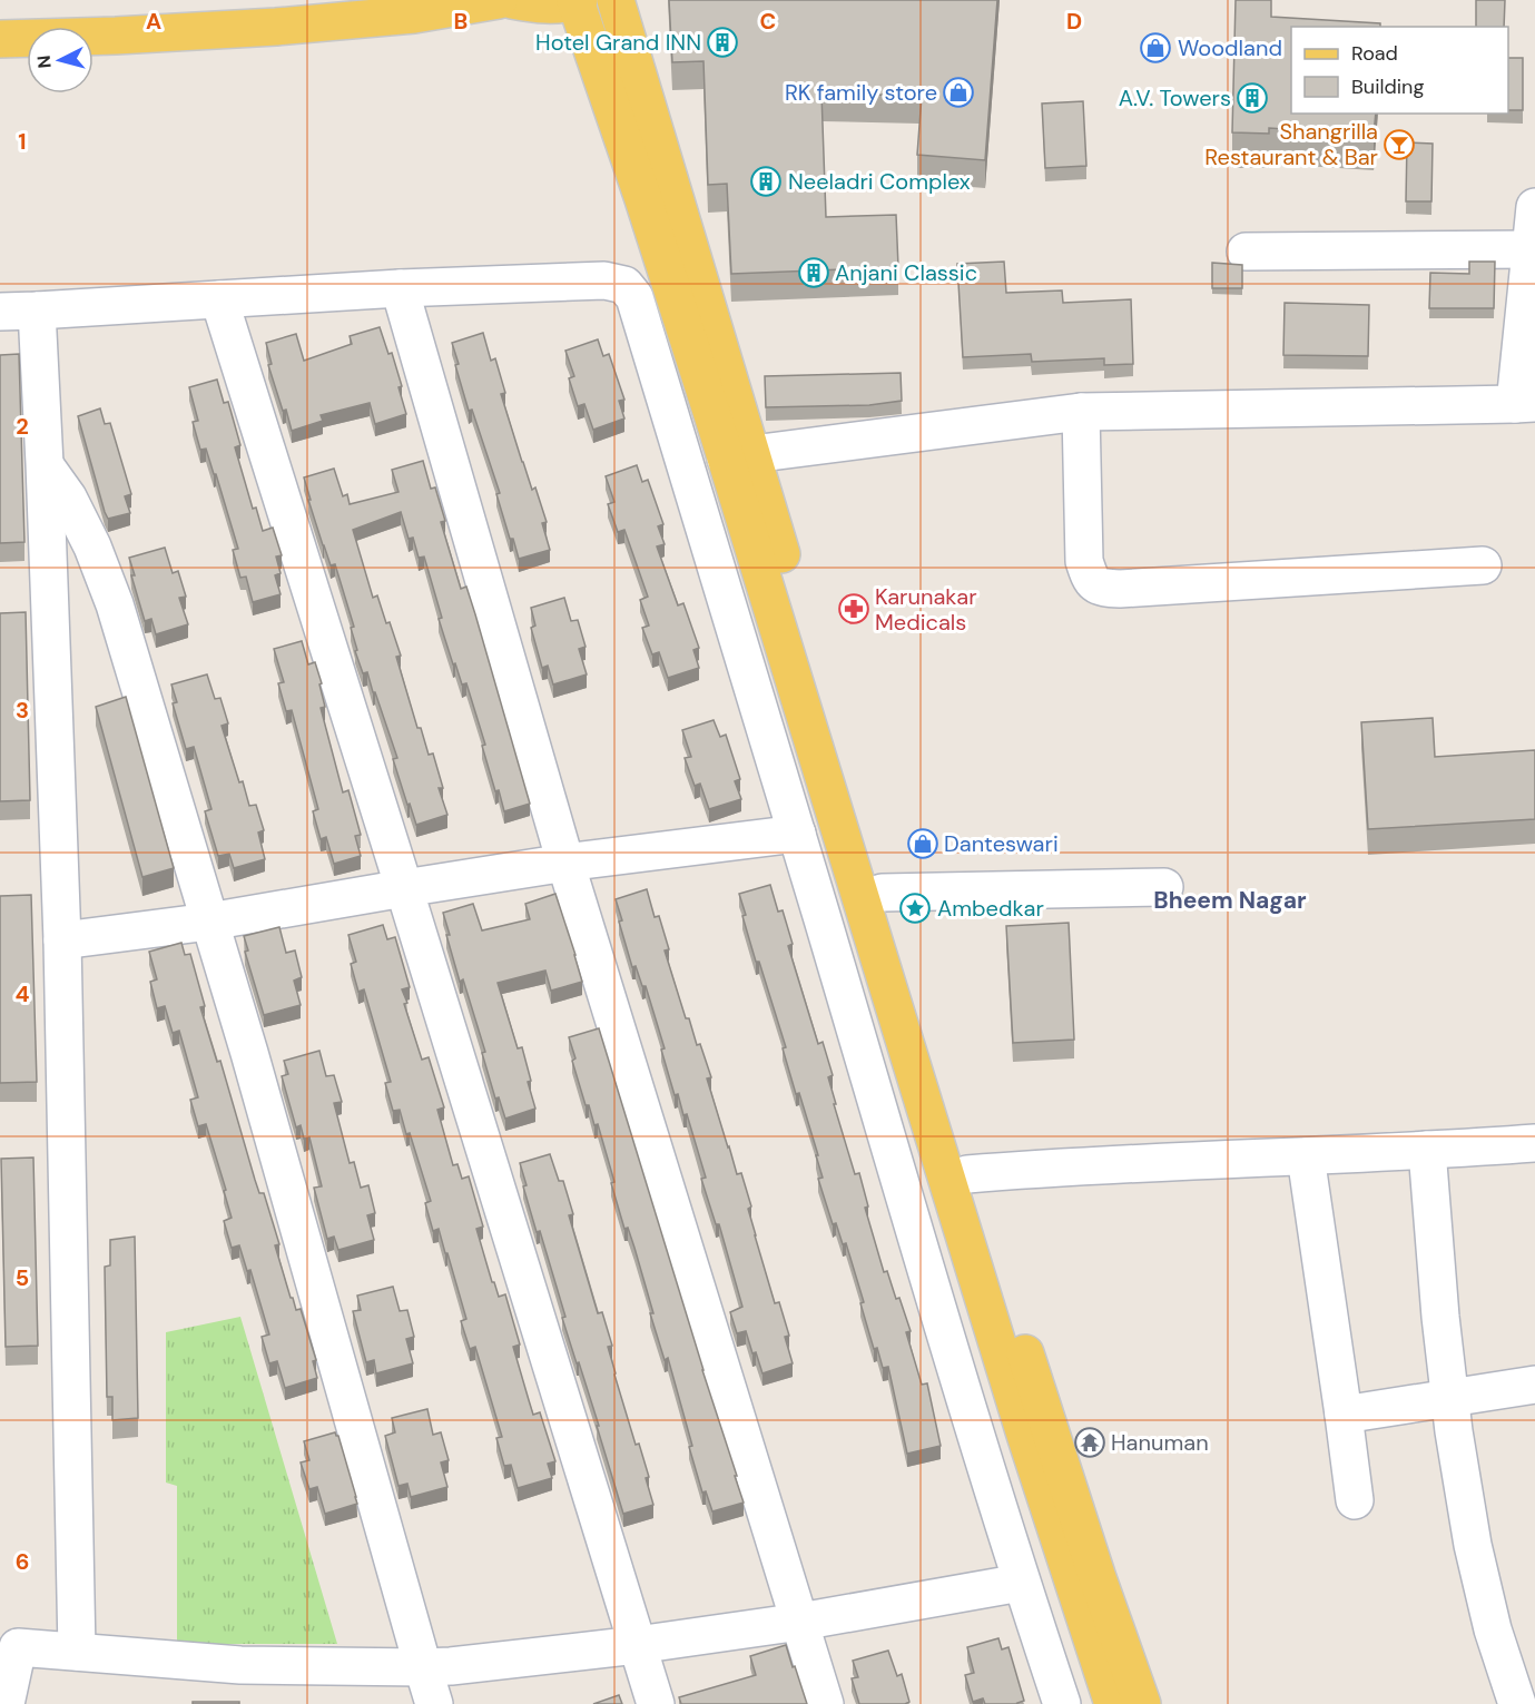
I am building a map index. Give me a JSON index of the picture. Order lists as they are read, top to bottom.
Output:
{
  "districts": ["Bheem Nagar"],
  "places": {
    "building": [
      "Hotel Grand INN",
      "A.V. Towers",
      "Neeladri Complex",
      "Anjani Classic"
    ],
    "shop": ["Woodland", "RK family store", "Danteswari"],
    "bar": ["Shangrilla Restaurant & Bar"],
    "pharmacy": ["Karunakar Medicals"],
    "place": ["Ambedkar"],
    "temple": ["Hanuman"]
  },
  "legend": ["Road", "Building"],
  "north": "left",
  "grid": {
    "columns": [
      "A",
      "B",
      "C",
      "D"
    ],
    "rows": [
      "1",
      "2",
      "3",
      "4",
      "5",
      "6"
    ]
  }
}
